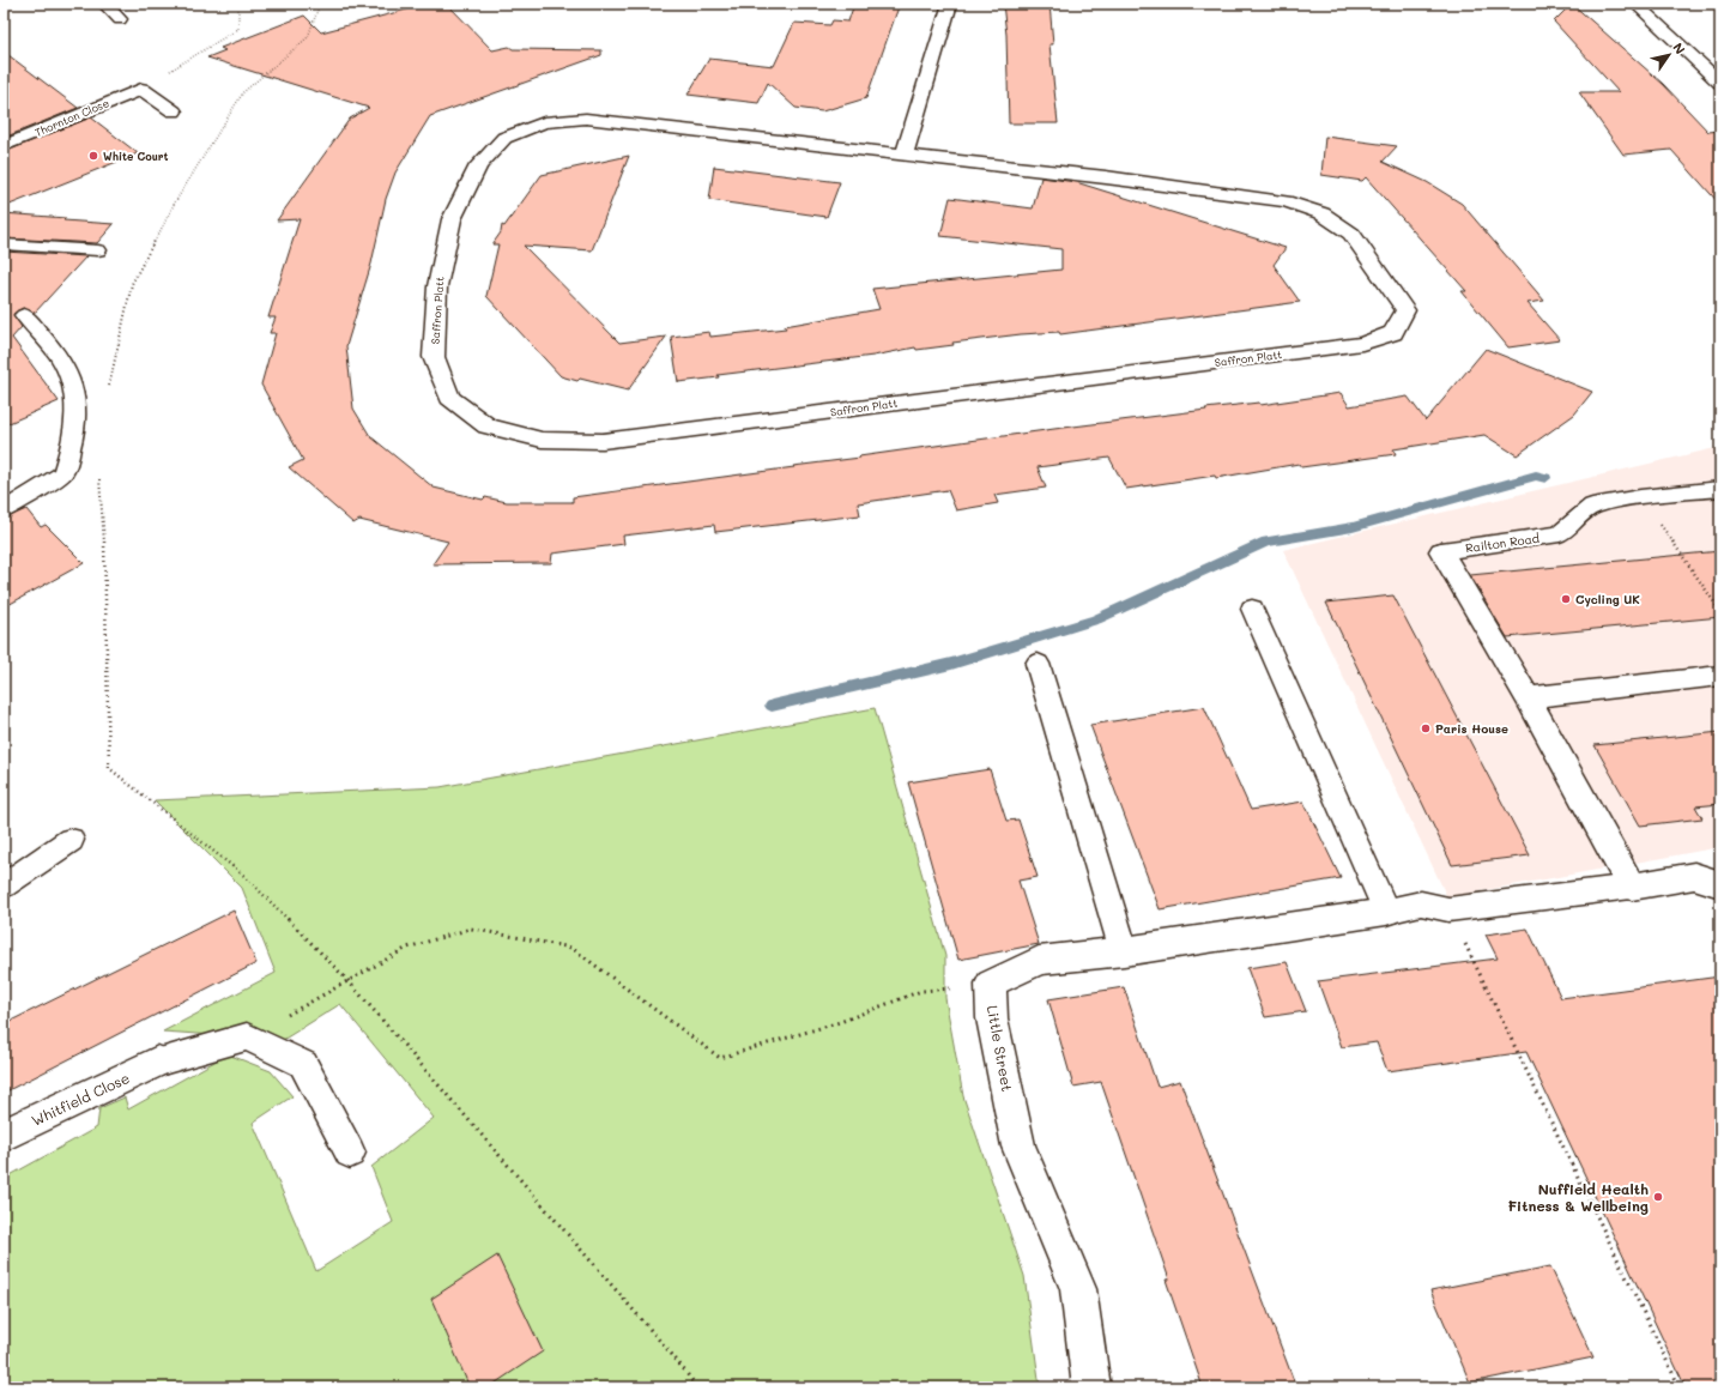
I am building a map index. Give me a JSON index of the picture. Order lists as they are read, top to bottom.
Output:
{
  "streets": {
    "street": [
      "Thornton Close",
      "Saffron Platt",
      "Railton Road",
      "Little Street",
      "Whitfield Close"
    ]
  },
  "places": [
    "White Court",
    "Cycling UK",
    "Paris House",
    "Nuffield Health Fitness & Wellbeing"
  ],
  "north": "top right"
}
